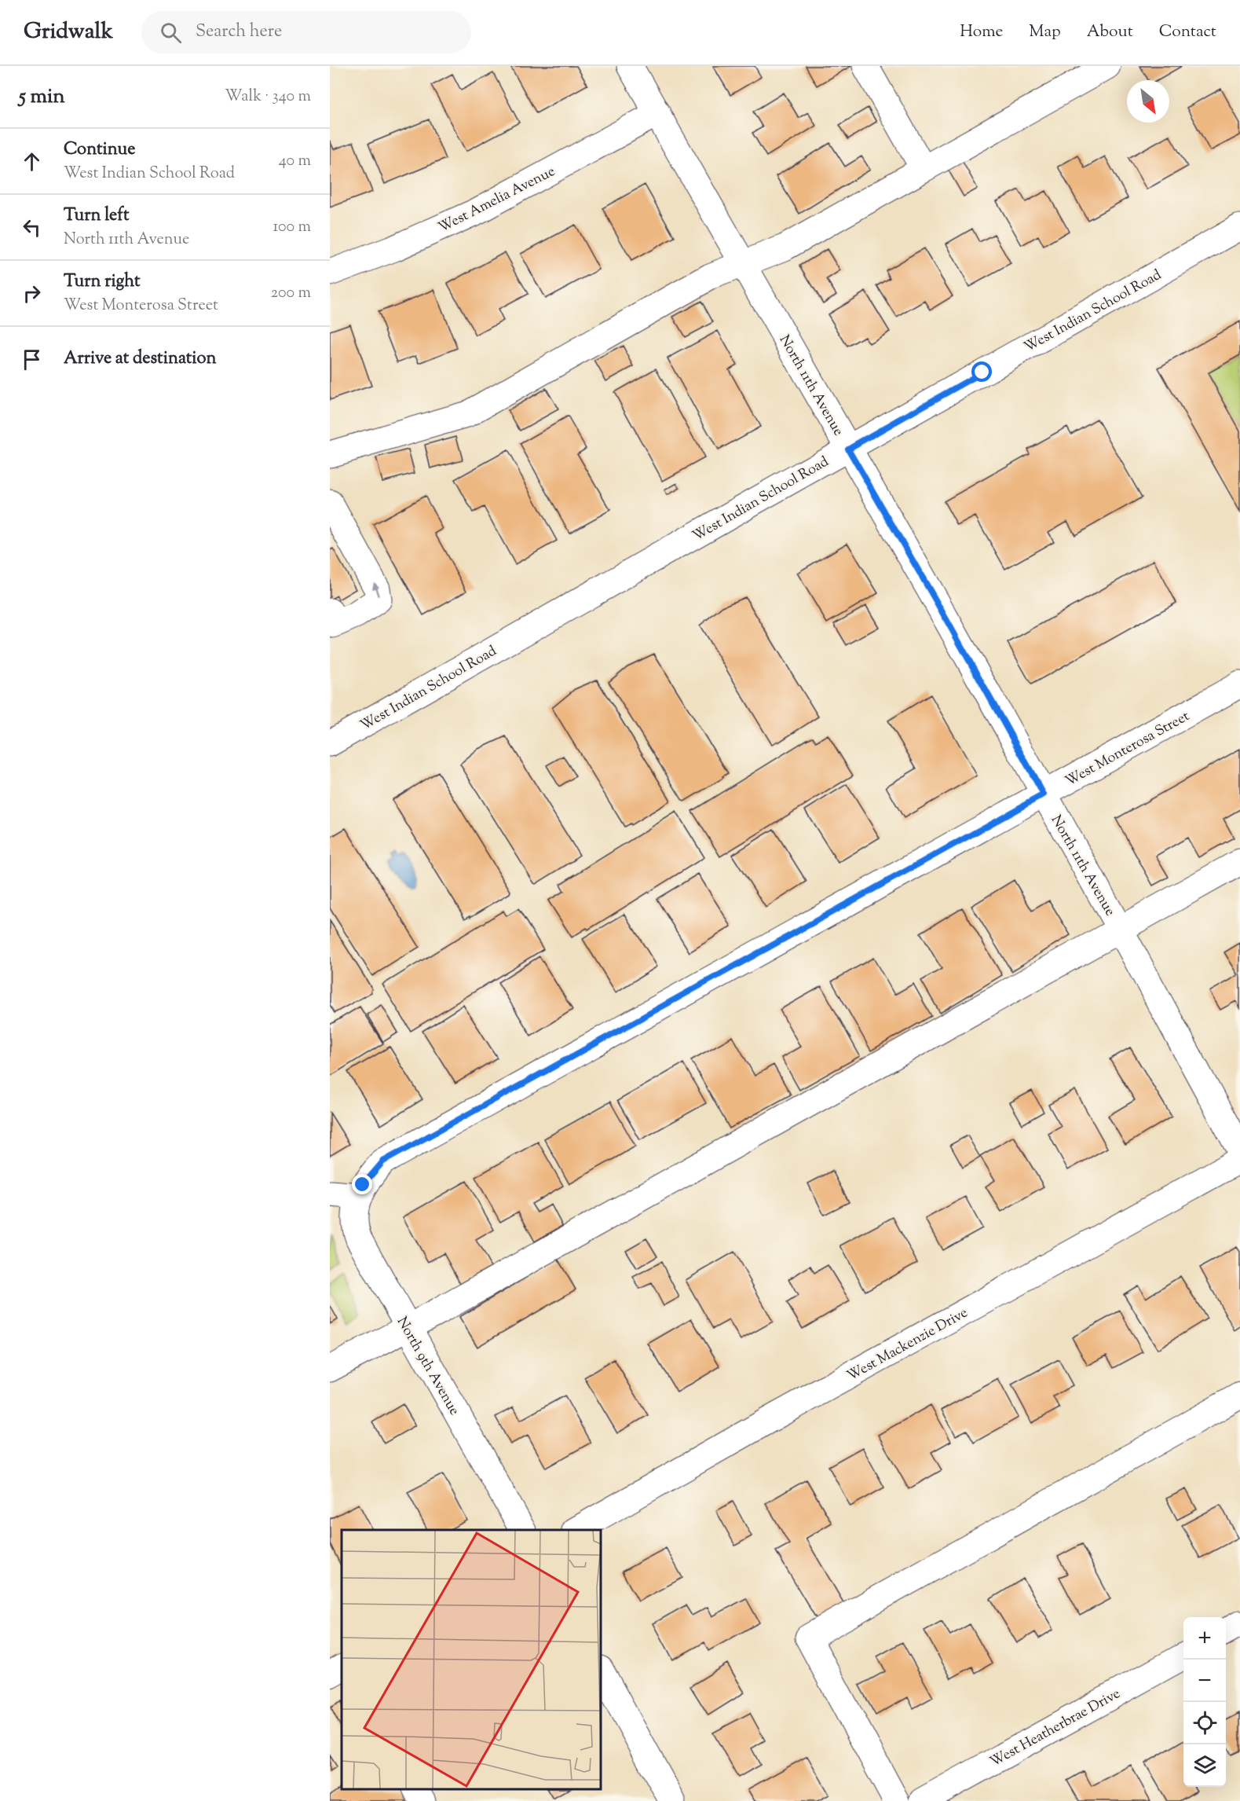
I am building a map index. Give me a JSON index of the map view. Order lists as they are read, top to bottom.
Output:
{
  "streets": {
    "street": [
      "West Amelia Avenue",
      "West Indian School Road",
      "North 11th Avenue",
      "West Monterosa Street",
      "West Mackenzie Drive",
      "North 9th Avenue",
      "West Heatherbrae Drive"
    ]
  },
  "crossings": [
    ["West Amelia Avenue", "North 11th Avenue"],
    ["West Indian School Road", "North 11th Avenue"],
    ["North 11th Avenue", "West Monterosa Street"],
    ["West Monterosa Street", "North 9th Avenue"]
  ],
  "north": "bottom right",
  "page": {
    "header": "Gridwalk",
    "search": "Search here",
    "nav": [
      "Home",
      "Map",
      "About",
      "Contact"
    ],
    "heading": ["5 min", "Walk · 340 m"],
    "list": [
      ["Continue", "West Indian School Road", "40 m"],
      ["Turn left", "North 11th Avenue", "100 m"],
      ["Turn right", "West Monterosa Street", "200 m"],
      "Arrive at destination"
    ],
    "map_buttons": ["+", "−"]
  }
}
